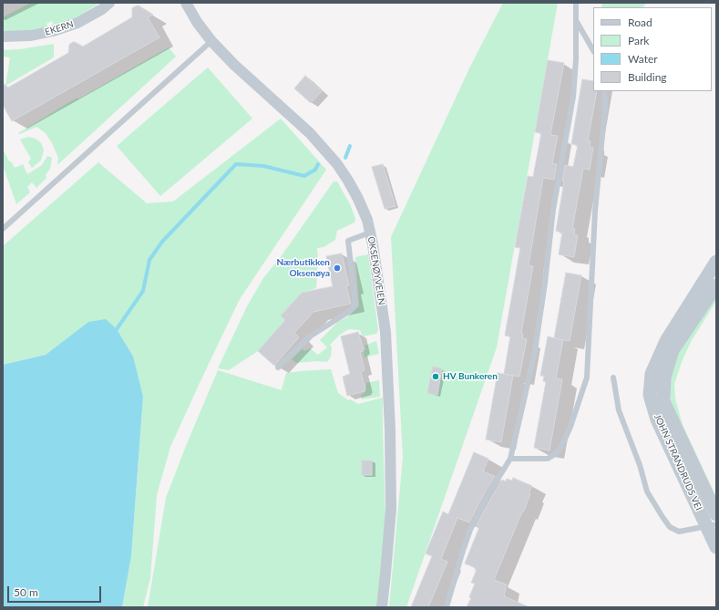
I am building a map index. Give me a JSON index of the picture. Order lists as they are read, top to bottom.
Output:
{
  "streets": {
    "street": ["EKERN", "OKSENØYVEIEN", "JOHN STRANDRUDS VEI"]
  },
  "places": ["Nærbutikken Oksenøya", "HV Bunkeren"],
  "legend": [
    "Road",
    "Park",
    "Water",
    "Building"
  ],
  "scale_bar": "50 m"
}
